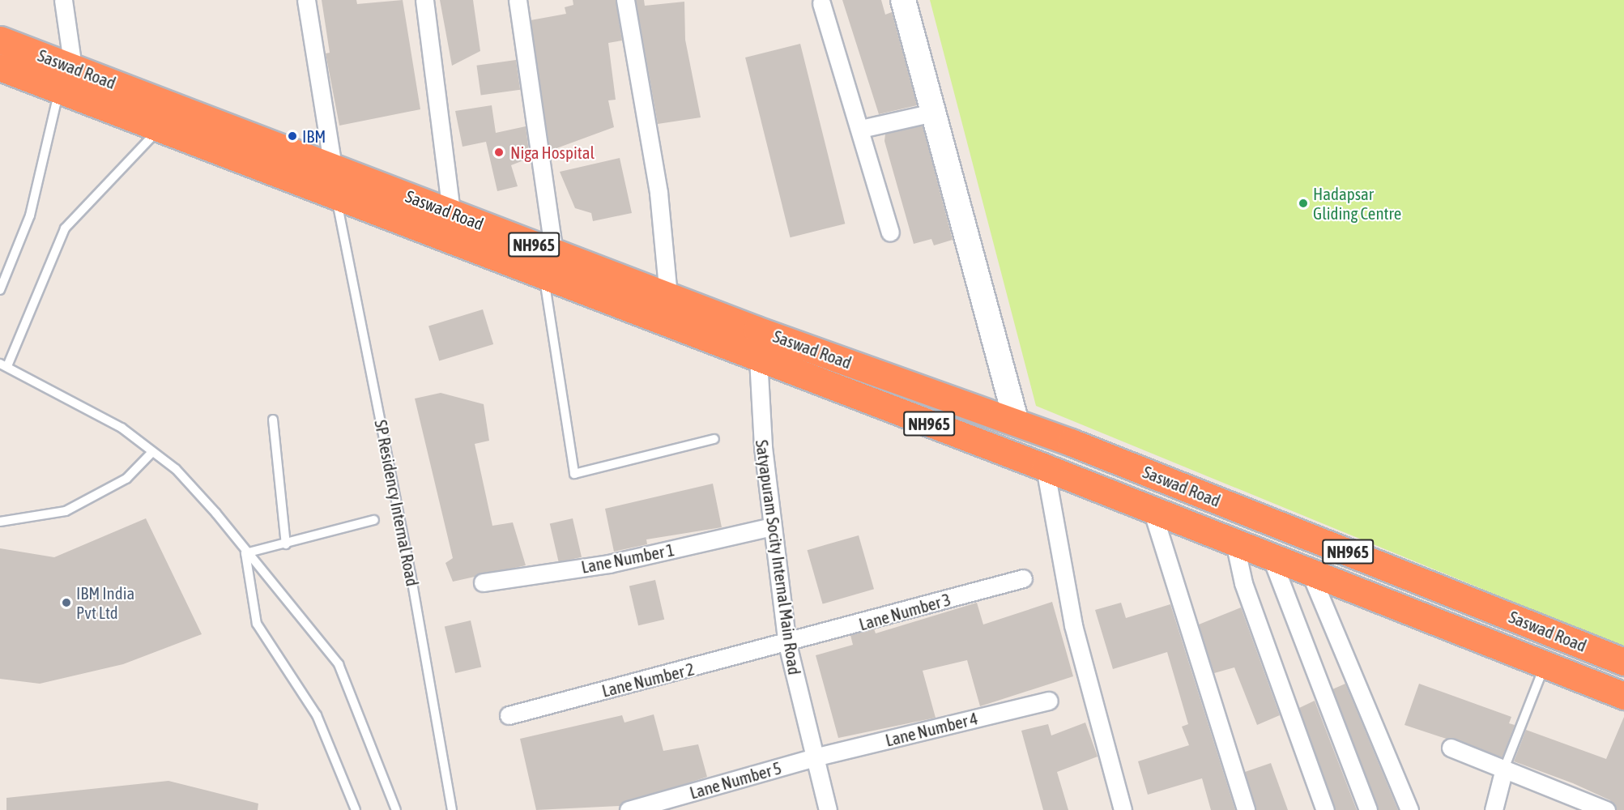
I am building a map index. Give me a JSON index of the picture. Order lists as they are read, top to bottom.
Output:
{
  "streets": {
    "highway": ["Saswad Road", "NH965"],
    "street": [
      "Satyapuram Socity Internal Main Road",
      "Lane Number 1",
      "Lane Number 3",
      "Lane Number 2",
      "Lane Number 4",
      "Lane Number 5"
    ],
    "lane": ["SP Residency Internal Road"]
  },
  "crossings": [
    ["Saswad Road", "SP Residency Internal Road"],
    ["Saswad Road", "Satyapuram Socity Internal Main Road"],
    ["Satyapuram Socity Internal Main Road", "Lane Number 1"],
    ["Satyapuram Socity Internal Main Road", "Lane Number 3"],
    ["Satyapuram Socity Internal Main Road", "Lane Number 2"],
    ["Satyapuram Socity Internal Main Road", "Lane Number 4"],
    ["Satyapuram Socity Internal Main Road", "Lane Number 5"],
    ["Lane Number 3", "Lane Number 2"],
    ["Lane Number 4", "Lane Number 5"]
  ],
  "places": [
    "IBM",
    "Niga Hospital",
    "Hadapsar Gliding Centre",
    "IBM India Pvt Ltd"
  ]
}
